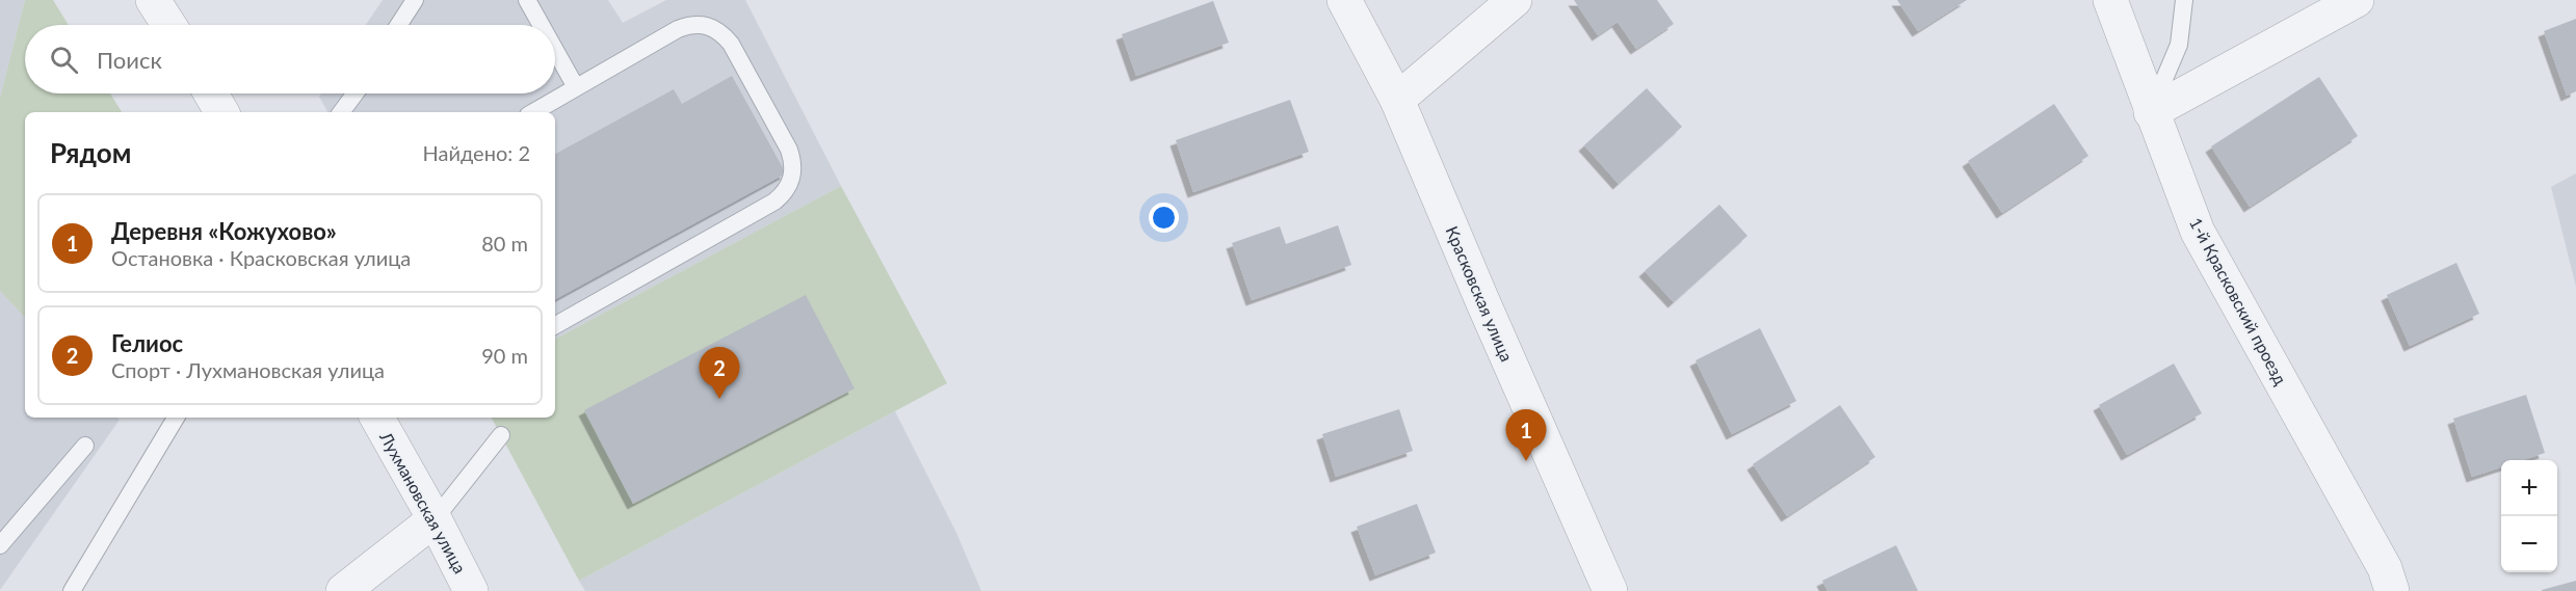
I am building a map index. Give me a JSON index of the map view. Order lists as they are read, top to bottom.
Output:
{
  "streets": {
    "street": ["Красковская улица", "1-й Красковский проезд", "Лухмановская улица"]
  },
  "page": {
    "search": "Поиск",
    "heading": ["Рядом", "Найдено: 2"],
    "list": [
      {
        "mark": "1",
        "name": "Деревня «Кожухово»",
        "note": "Остановка · Красковская улица",
        "value": "80 m"
      },
      {
        "mark": "2",
        "name": "Гелиос",
        "note": "Спорт · Лухмановская улица",
        "value": "90 m"
      }
    ],
    "pins": ["2", "1"],
    "map_buttons": ["+", "−"]
  }
}
